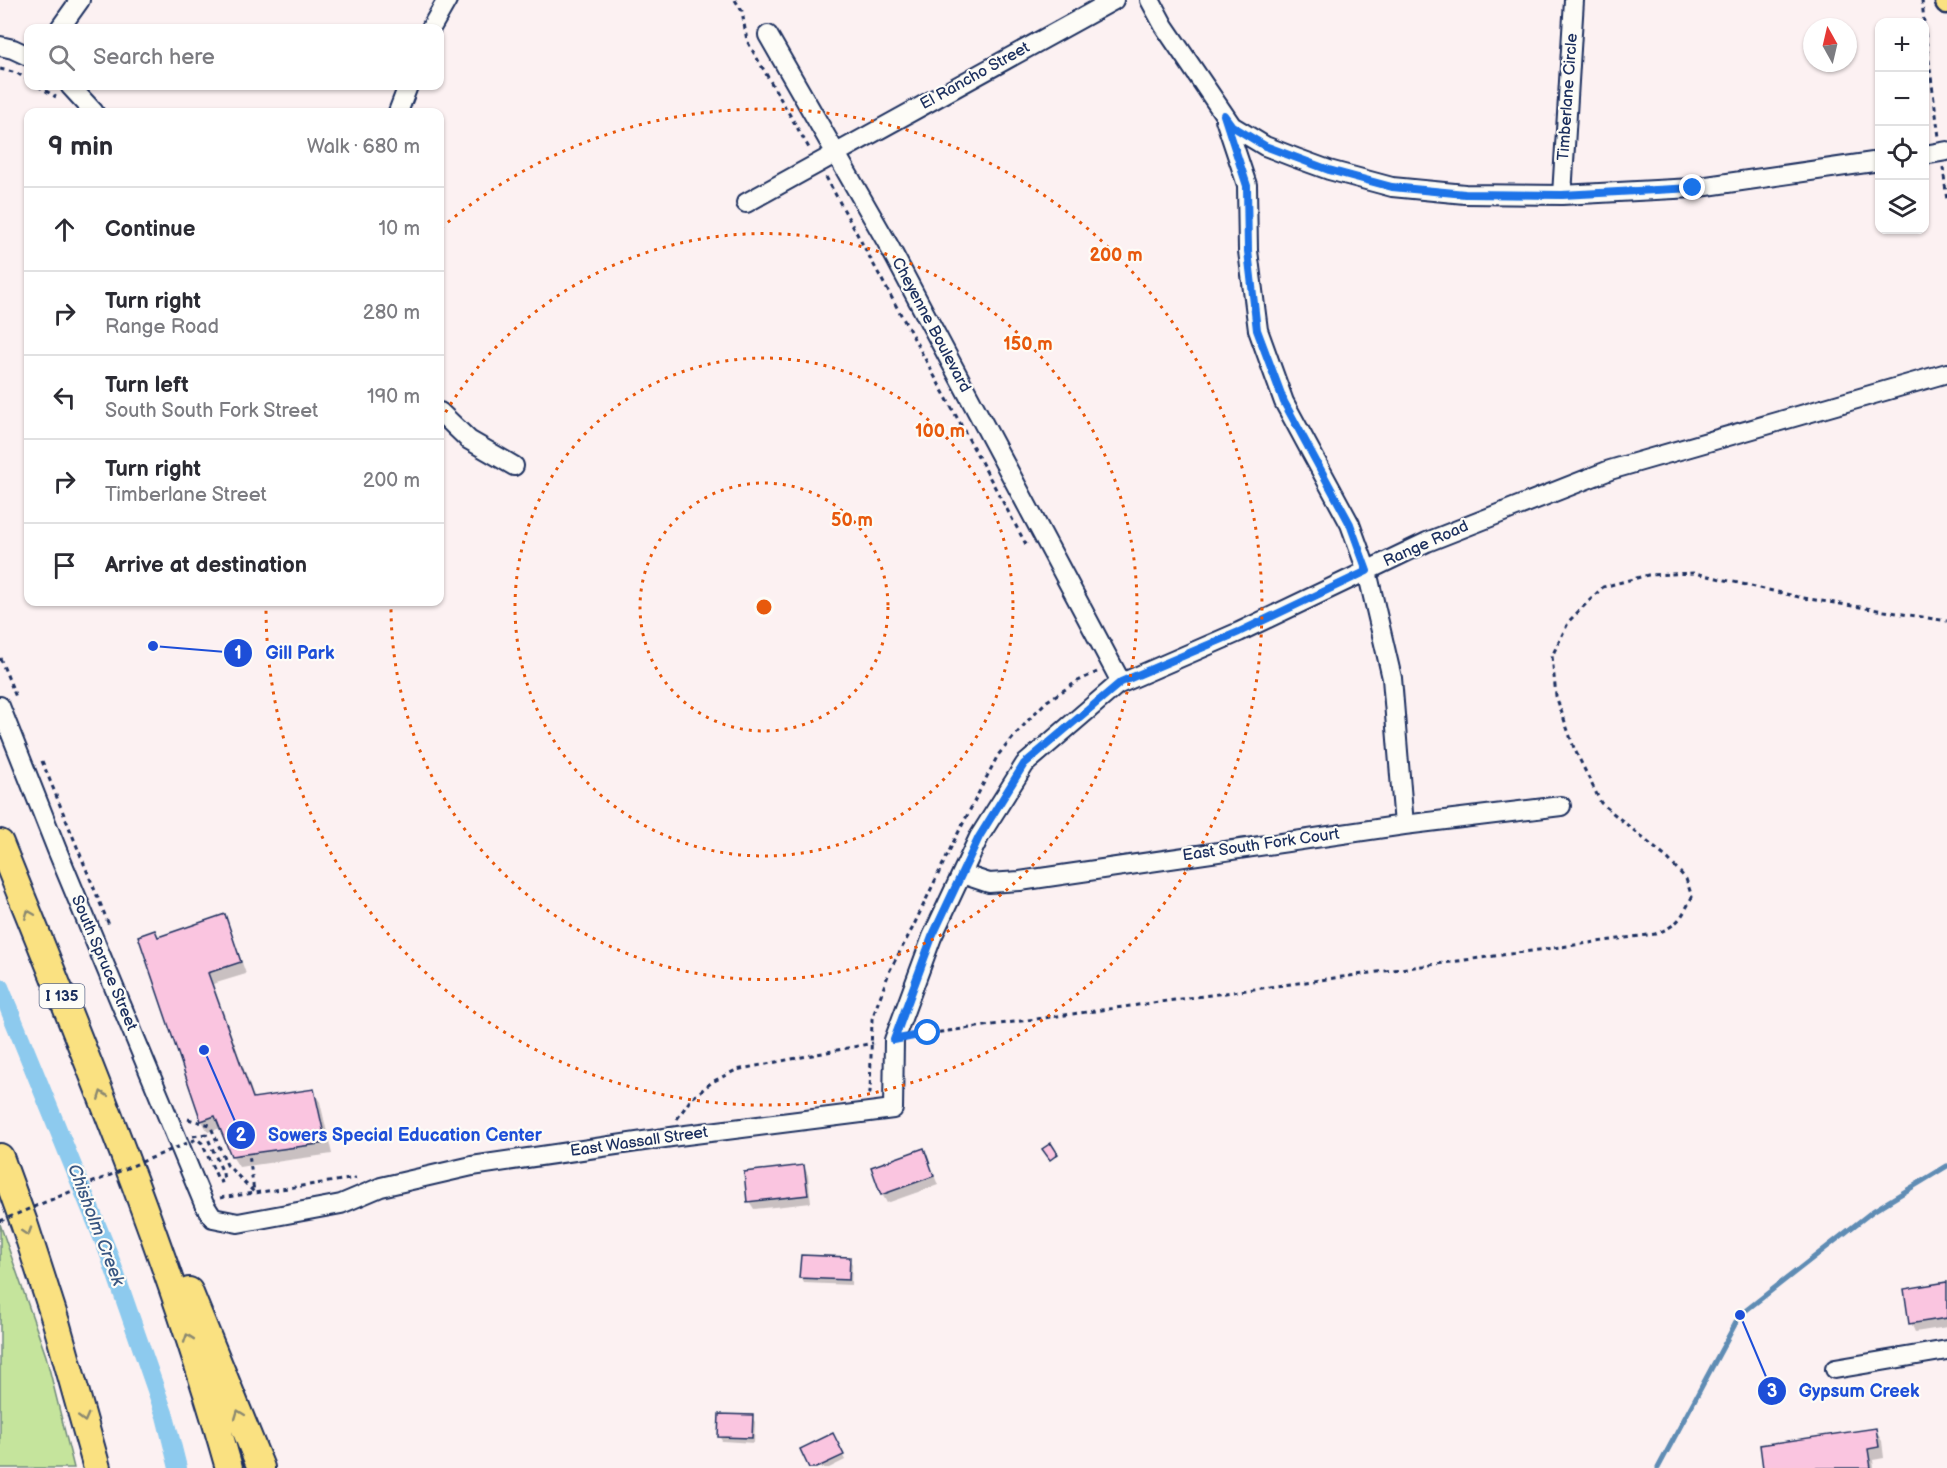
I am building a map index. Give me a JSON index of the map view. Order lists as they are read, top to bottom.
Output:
{
  "streets": {
    "highway": ["I 135"],
    "street": [
      "El Rancho Street",
      "Timberlane Circle",
      "Cheyenne Boulevard",
      "Range Road",
      "East South Fork Court",
      "South Spruce Street",
      "East Wassall Street"
    ]
  },
  "crossings": [
    ["El Rancho Street", "Cheyenne Boulevard"],
    ["Cheyenne Boulevard", "Range Road"],
    ["Range Road", "East South Fork Court"],
    ["Range Road", "East Wassall Street"],
    ["South Spruce Street", "East Wassall Street"]
  ],
  "water": ["Chisholm Creek"],
  "places": ["Gill Park", "Sowers Special Education Center", "Gypsum Creek"],
  "north": "top",
  "page": {
    "map_buttons": ["+", "−"],
    "search": "Search here",
    "heading": ["9 min", "Walk · 680 m"],
    "list": [
      ["Continue", "10 m"],
      ["Turn right", "Range Road", "280 m"],
      ["Turn left", "South South Fork Street", "190 m"],
      ["Turn right", "Timberlane Street", "200 m"],
      "Arrive at destination"
    ]
  },
  "rings": [
    "200 m",
    "150 m",
    "100 m",
    "50 m"
  ]
}
